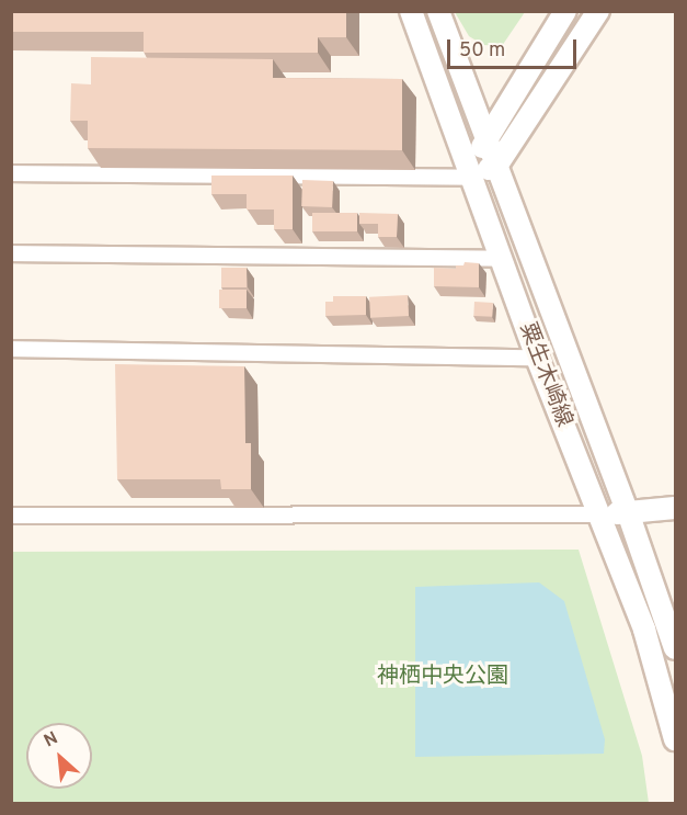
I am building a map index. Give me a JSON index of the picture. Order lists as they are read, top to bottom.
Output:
{
  "streets": {
    "main road": ["粟生木崎線"]
  },
  "parks": ["神栖中央公園"],
  "scale_bar": "50 m",
  "north": "top left"
}
